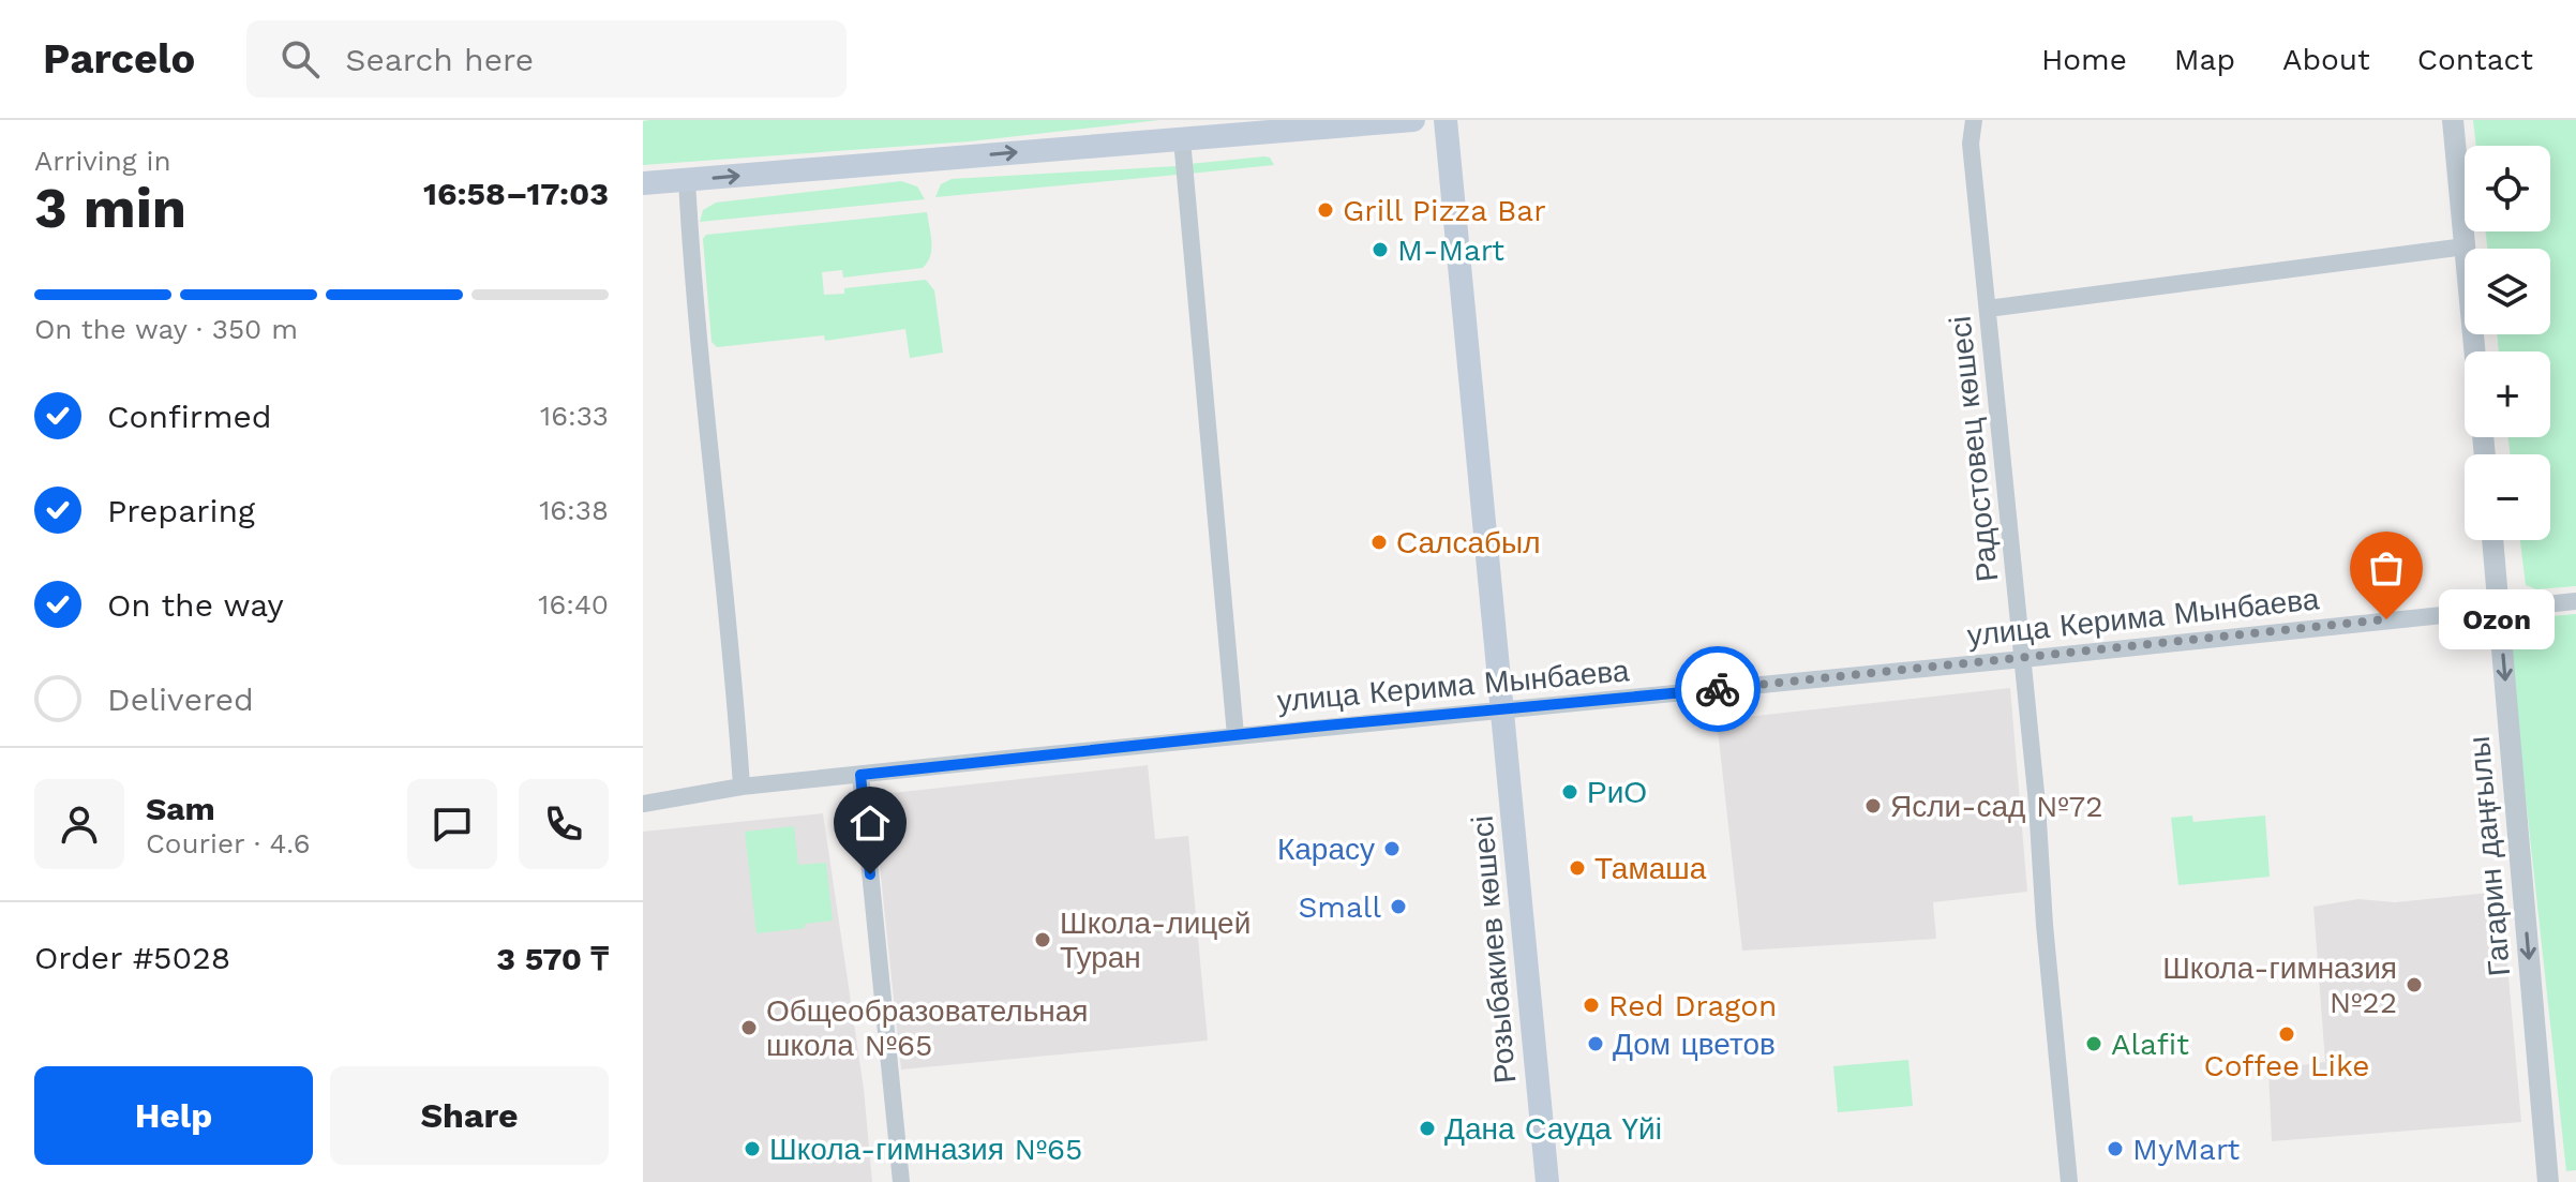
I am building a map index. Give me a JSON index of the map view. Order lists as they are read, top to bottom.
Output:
{
  "streets": {
    "main road": ["Розыбакиев көшесі"],
    "street": ["Радостовец көшесі", "улица Керима Мынбаева", "Гагарин даңғылы"]
  },
  "crossings": [
    ["Радостовец көшесі", "улица Керима Мынбаева"],
    ["улица Керима Мынбаева", "Гагарин даңғылы"],
    ["улица Керима Мынбаева", "Розыбакиев көшесі"]
  ],
  "one_way": ["Гагарин даңғылы"],
  "places": [
    "Grill Pizza Bar",
    "M-Mart",
    "Салсабыл",
    "Ozon",
    "РиО",
    "Ясли-сад №72",
    "Карасу",
    "Тамаша",
    "Small",
    "Школа-лицей Туран",
    "Школа-гимназия №22",
    "Red Dragon",
    "Общеобразовательная школа №65",
    "Coffee Like",
    "Дом цветов",
    "Alafit",
    "Дана Сауда Үйі",
    "Школа-гимназия №65",
    "MyMart"
  ],
  "page": {
    "header": "Parcelo",
    "search": "Search here",
    "nav": [
      "Home",
      "Map",
      "About",
      "Contact"
    ],
    "heading": ["3 min", "Arriving in", "16:58–17:03"],
    "panel": [
      "Sam",
      "Courier · 4.6",
      "Order #5028",
      "3 570 ₸"
    ],
    "map_buttons": ["+", "−"],
    "bar": "On the way · 350 m",
    "list": [
      ["Confirmed", "16:33"],
      ["Preparing", "16:38"],
      ["On the way", "16:40"],
      "Delivered"
    ],
    "bubble": "Ozon",
    "buttons": ["Help", "Share"]
  }
}
